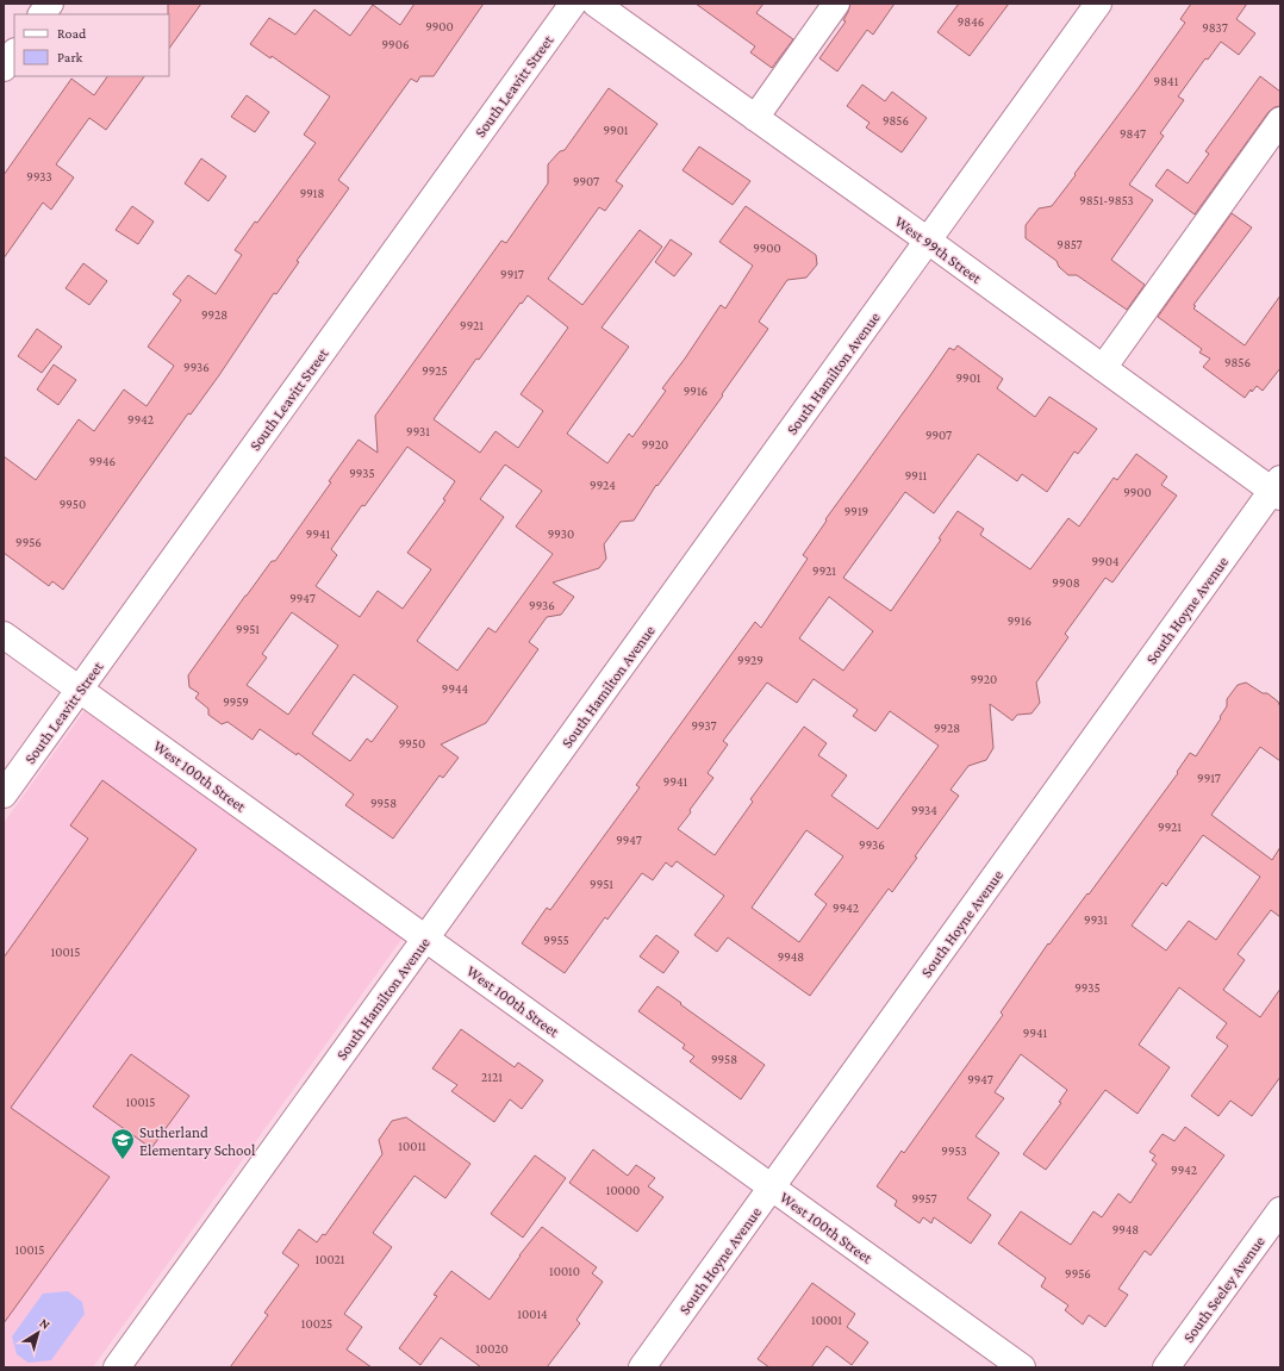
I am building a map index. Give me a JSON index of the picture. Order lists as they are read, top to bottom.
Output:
{
  "streets": {
    "street": [
      "South Leavitt Street",
      "West 99th Street",
      "South Hamilton Avenue",
      "South Hoyne Avenue",
      "West 100th Street",
      "South Seeley Avenue"
    ]
  },
  "crossings": [
    ["South Leavitt Street", "West 100th Street"],
    ["West 99th Street", "South Hamilton Avenue"],
    ["West 99th Street", "South Hoyne Avenue"],
    ["South Hamilton Avenue", "West 100th Street"],
    ["South Hoyne Avenue", "West 100th Street"]
  ],
  "places": {
    "school or university": ["Sutherland Elementary School"]
  },
  "house_numbers": [
    "9846",
    "9900",
    "9837",
    "9906",
    "9841",
    "9856",
    "9901",
    "9847",
    "9933",
    "9907",
    "9918",
    "9851-9853",
    "9857",
    "9900",
    "9917",
    "9928",
    "9921",
    "9856",
    "9936",
    "9925",
    "9901",
    "9916",
    "9942",
    "9931",
    "9907",
    "9920",
    "9946",
    "9935",
    "9911",
    "9924",
    "9900",
    "9950",
    "9919",
    "9941",
    "9930",
    "9956",
    "9904",
    "9921",
    "9908",
    "9947",
    "9936",
    "9916",
    "9951",
    "9929",
    "9920",
    "9944",
    "9959",
    "9937",
    "9928",
    "9950",
    "9917",
    "9941",
    "9958",
    "9934",
    "9921",
    "9947",
    "9936",
    "9951",
    "9942",
    "9931",
    "9955",
    "10015",
    "9948",
    "9935",
    "9941",
    "9958",
    "2121",
    "9947",
    "10015",
    "10011",
    "9953",
    "9942",
    "10000",
    "9957",
    "9948",
    "10015",
    "10021",
    "10010",
    "9956",
    "10014",
    "10001",
    "10025",
    "10020"
  ],
  "legend": ["Road", "Park"],
  "north": "top right"
}
